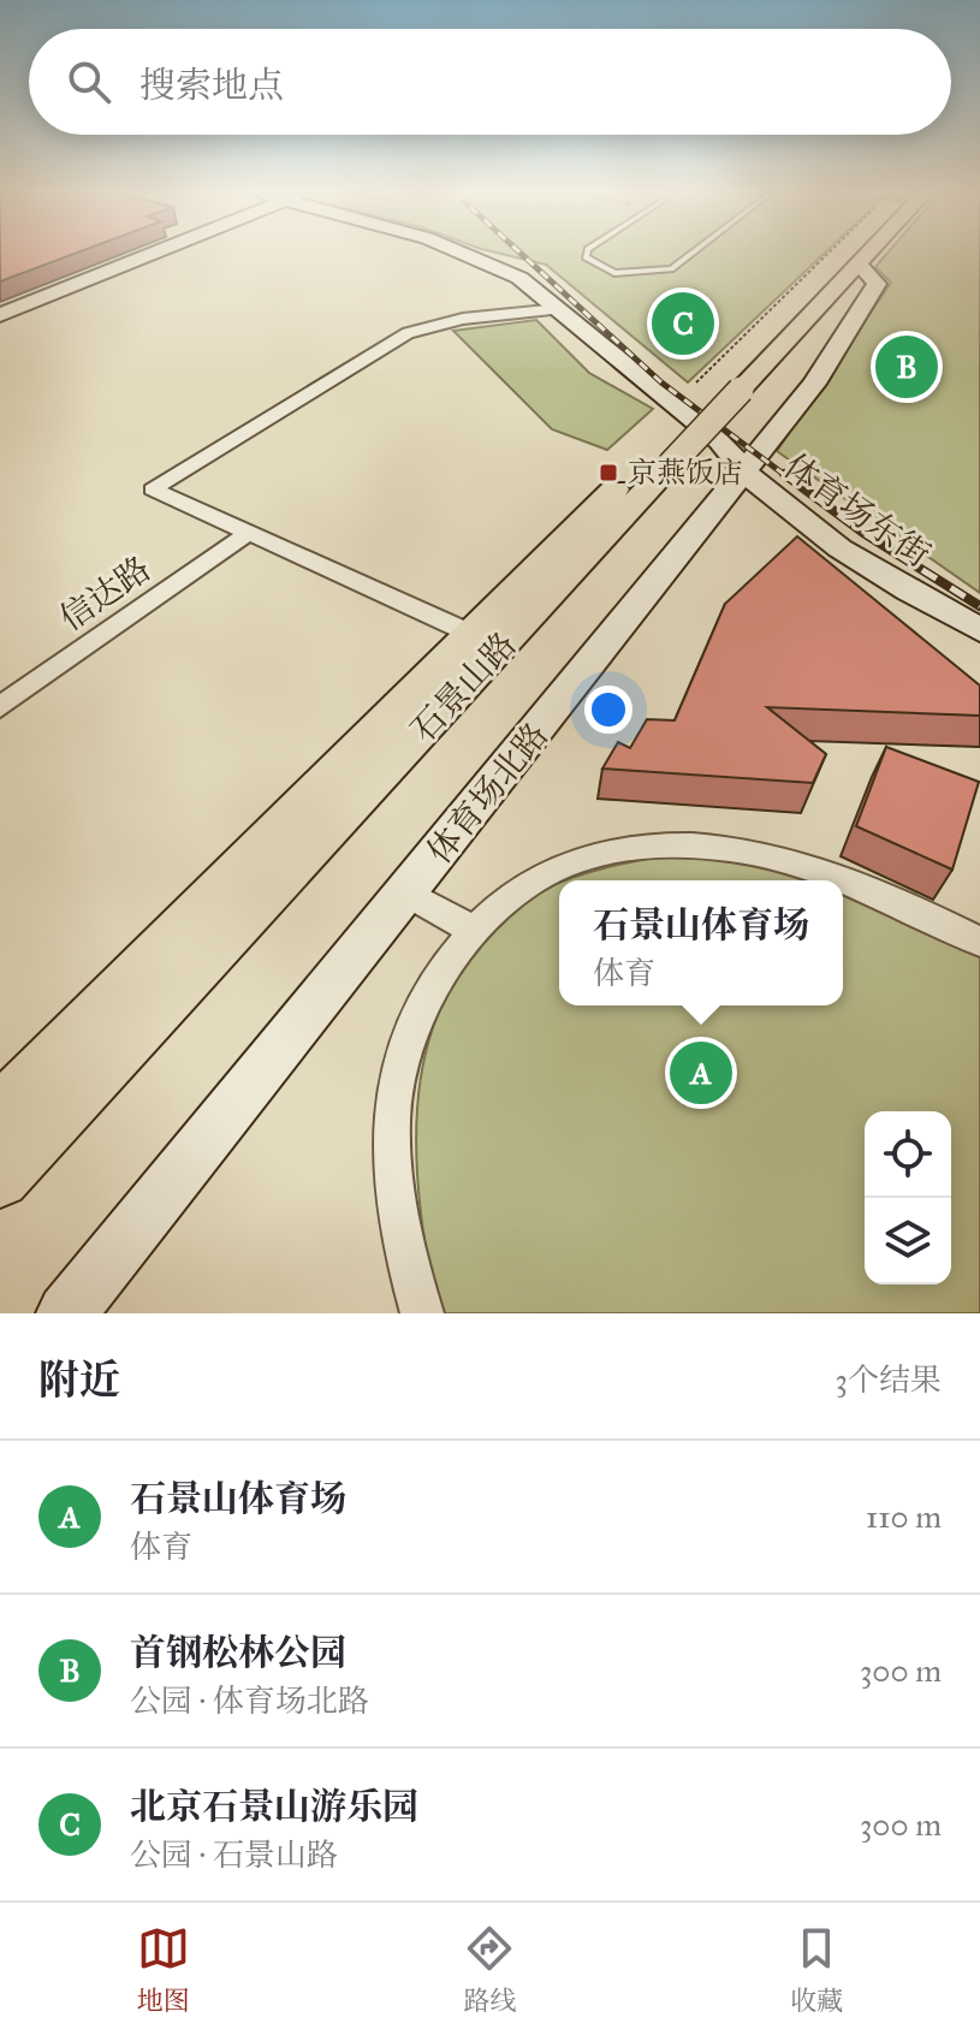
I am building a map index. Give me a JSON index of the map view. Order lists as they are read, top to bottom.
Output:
{
  "streets": {
    "main road": ["石景山路"],
    "street": ["体育场东街", "信达路", "体育场北路"]
  },
  "crossings": [
    ["体育场东街", "体育场北路"],
    ["石景山路", "体育场北路"]
  ],
  "places": {
    "transit": ["京燕饭店"]
  },
  "page": {
    "search": "搜索地点",
    "pins": ["C", "B", "A"],
    "popup": ["石景山体育场", "体育"],
    "heading": ["附近", "3个结果"],
    "list": [
      {
        "mark": "A",
        "name": "石景山体育场",
        "note": "体育",
        "value": "110 m"
      },
      {
        "mark": "B",
        "name": "首钢松林公园",
        "note": "公园 · 体育场北路",
        "value": "300 m"
      },
      {
        "mark": "C",
        "name": "北京石景山游乐园",
        "note": "公园 · 石景山路",
        "value": "300 m"
      }
    ],
    "nav": ["地图", "路线", "收藏"]
  }
}
